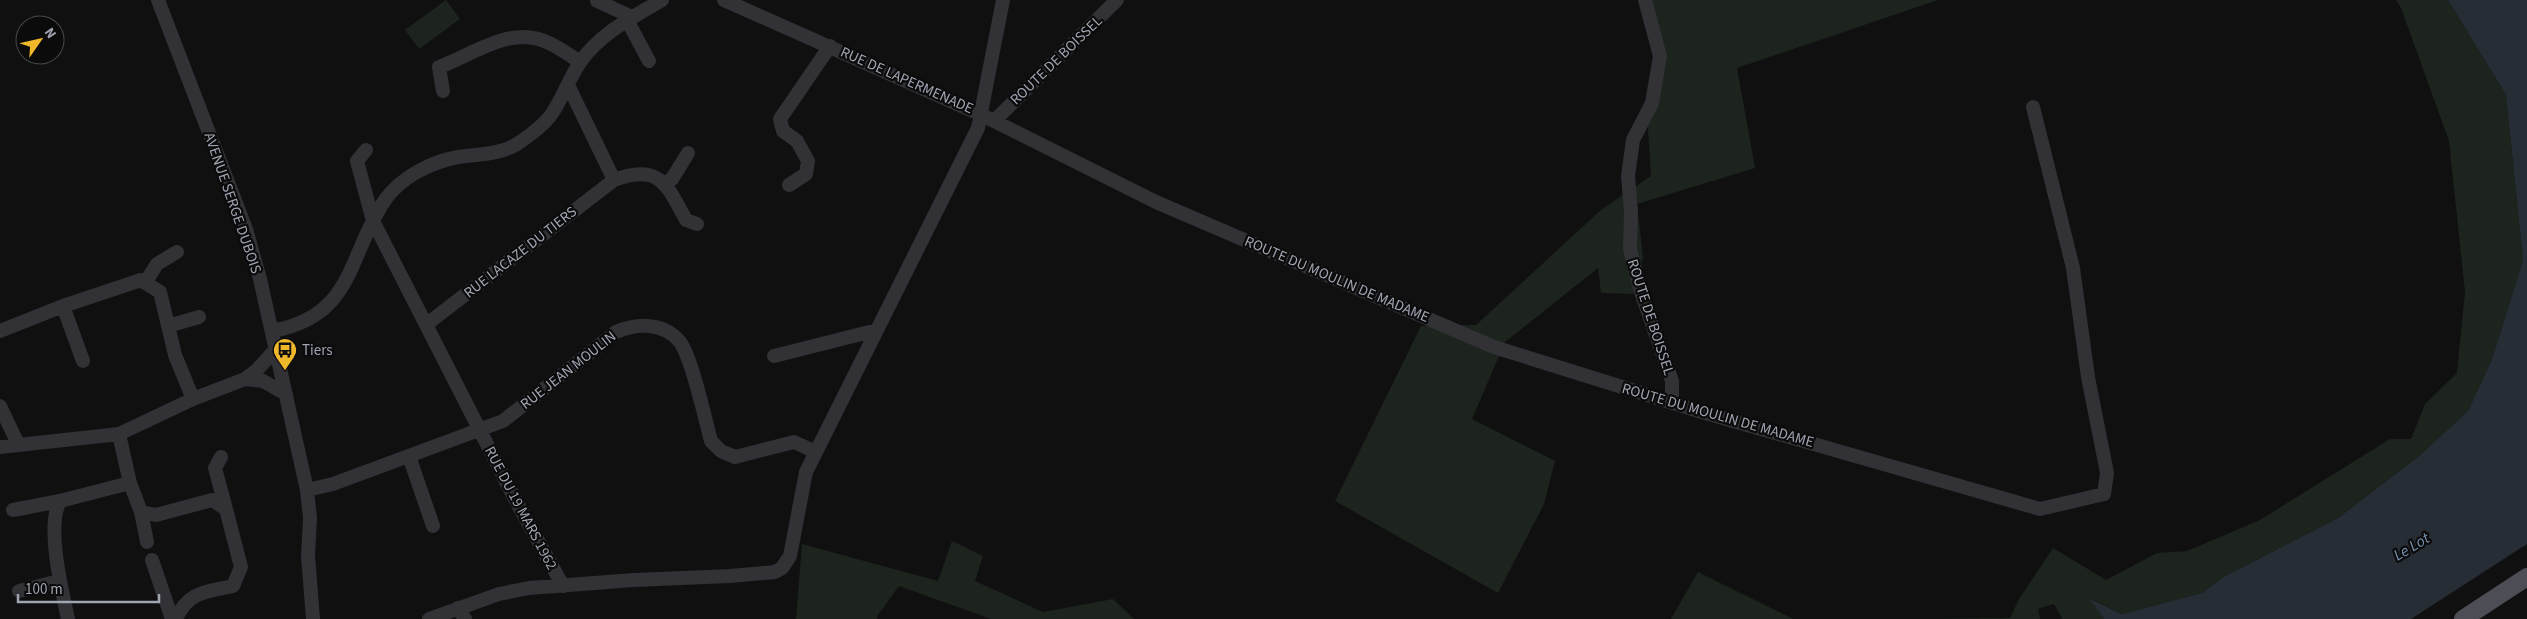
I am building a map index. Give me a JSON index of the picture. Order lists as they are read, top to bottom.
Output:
{
  "streets": {
    "street": [
      "ROUTE DE BOISSEL",
      "RUE DE LAPERMENADE",
      "AVENUE SERGE DUBOIS",
      "RUE LACAZE DU TIERS",
      "ROUTE DU MOULIN DE MADAME",
      "RUE JEAN MOULIN",
      "RUE DU 19 MARS 1962"
    ]
  },
  "crossings": [
    ["ROUTE DE BOISSEL", "RUE DE LAPERMENADE"],
    ["ROUTE DE BOISSEL", "ROUTE DU MOULIN DE MADAME"],
    ["RUE DE LAPERMENADE", "ROUTE DU MOULIN DE MADAME"],
    ["AVENUE SERGE DUBOIS", "RUE JEAN MOULIN"],
    ["RUE JEAN MOULIN", "RUE DU 19 MARS 1962"]
  ],
  "water": ["Le Lot"],
  "places": {
    "bus stop": ["Tiers"]
  },
  "scale_bar": "100 m",
  "north": "top right"
}
